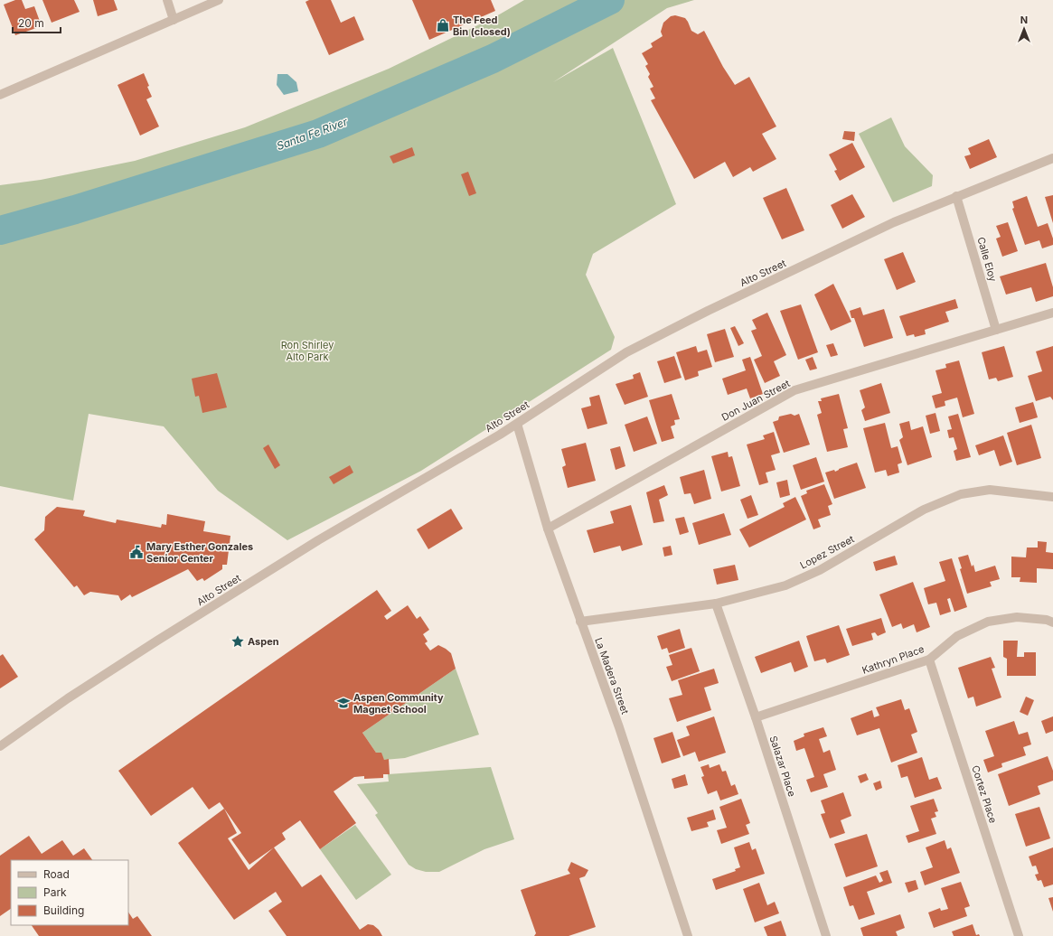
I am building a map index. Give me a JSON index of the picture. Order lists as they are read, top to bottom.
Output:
{
  "streets": {
    "street": [
      "Calle Eloy",
      "Alto Street",
      "Don Juan Street",
      "Lopez Street",
      "Kathryn Place",
      "La Madera Street",
      "Salazar Place",
      "Cortez Place"
    ]
  },
  "crossings": [
    ["Calle Eloy", "Alto Street"],
    ["Calle Eloy", "Don Juan Street"],
    ["Alto Street", "La Madera Street"],
    ["Don Juan Street", "La Madera Street"],
    ["Lopez Street", "La Madera Street"],
    ["Lopez Street", "Salazar Place"],
    ["Kathryn Place", "Salazar Place"],
    ["Kathryn Place", "Cortez Place"]
  ],
  "water": ["Santa Fe River"],
  "parks": ["Ron Shirley Alto Park"],
  "places": {
    "shop": ["The Feed Bin (closed)"],
    "public building": ["Mary Esther Gonzales Senior Center"],
    "place": ["Aspen"],
    "school or university": ["Aspen Community Magnet School"]
  },
  "legend": ["Road", "Park", "Building"],
  "scale_bar": "20 m",
  "north": "top"
}
